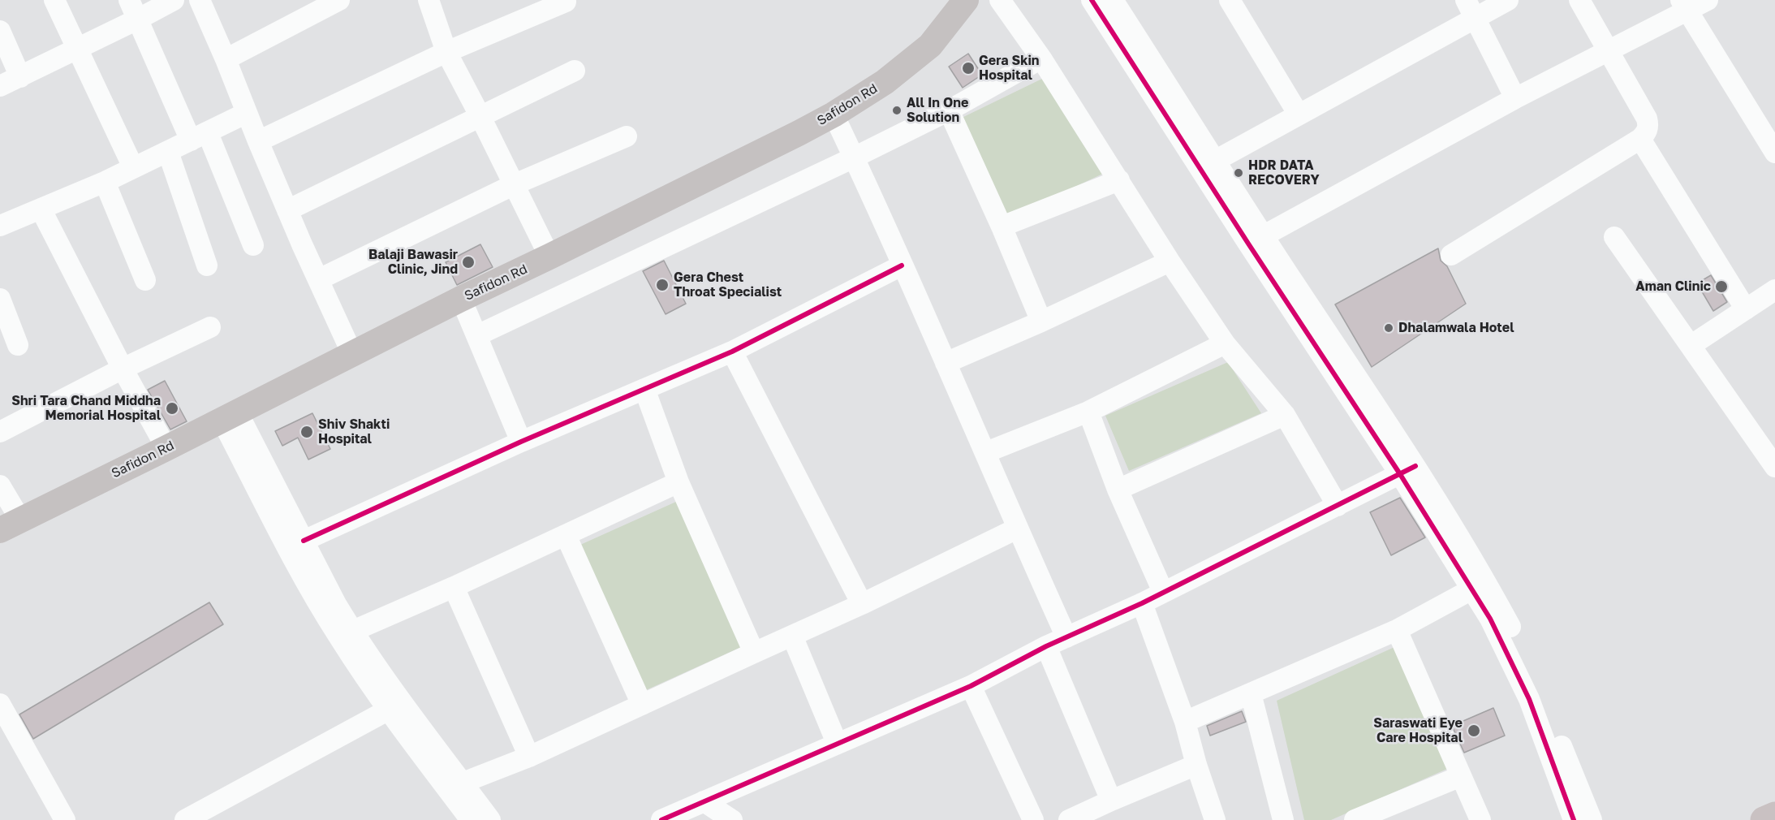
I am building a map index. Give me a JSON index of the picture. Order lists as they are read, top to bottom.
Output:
{
  "streets": {
    "main road": ["Safidon Rd"]
  },
  "places": [
    "Gera Skin Hospital",
    "All In One Solution",
    "HDR DATA RECOVERY",
    "Balaji Bawasir Clinic, Jind",
    "Gera Chest Throat Specialist",
    "Aman Clinic",
    "Dhalamwala Hotel",
    "Shri Tara Chand Middha Memorial Hospital",
    "Shiv Shakti Hospital",
    "Saraswati Eye Care Hospital"
  ]
}
